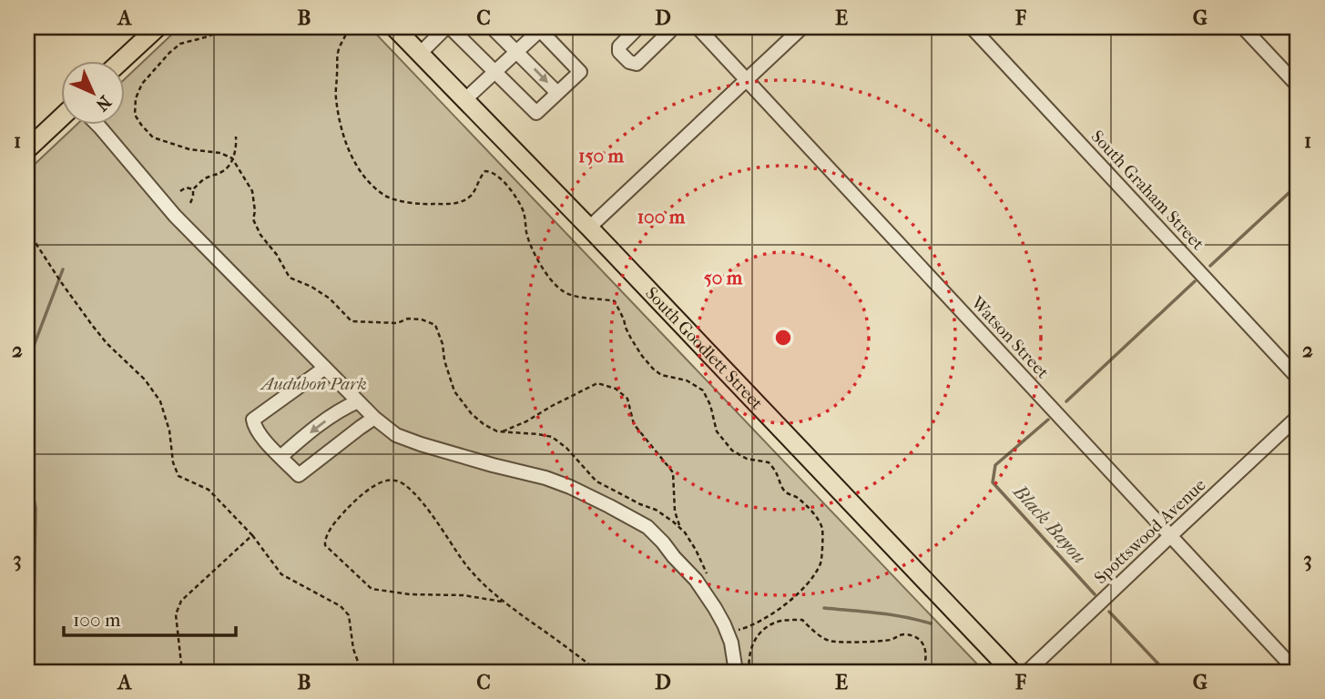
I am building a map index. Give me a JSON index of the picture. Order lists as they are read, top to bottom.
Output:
{
  "streets": {
    "main road": ["South Goodlett Street"],
    "street": ["South Graham Street", "Watson Street", "Spottswood Avenue"]
  },
  "crossings": [
    ["Watson Street", "Spottswood Avenue"]
  ],
  "water": ["Black Bayou"],
  "parks": ["Audubon Park"],
  "scale_bar": "100 m",
  "north": "bottom right",
  "grid": {
    "columns": [
      "A",
      "B",
      "C",
      "D",
      "E",
      "F",
      "G"
    ],
    "rows": ["1", "2", "3"]
  },
  "rings": ["150 m", "100 m", "50 m"]
}
